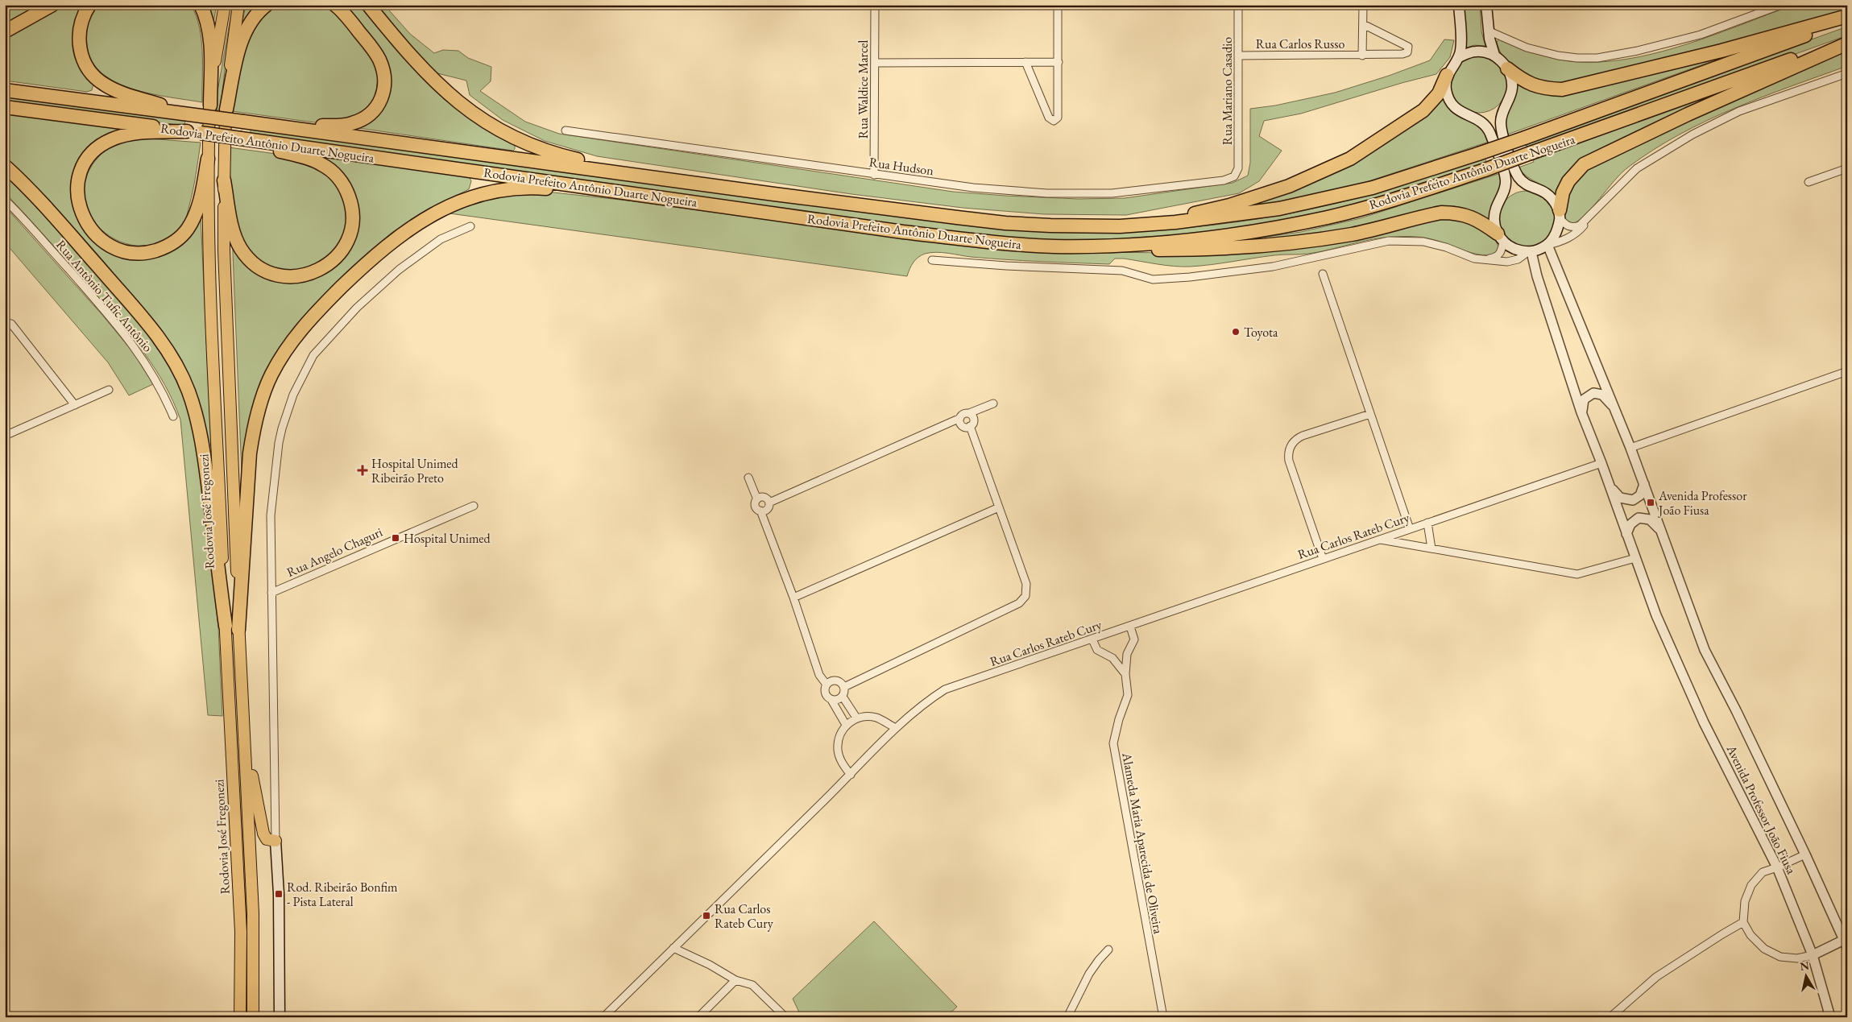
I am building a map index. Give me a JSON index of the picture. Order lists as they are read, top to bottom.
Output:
{
  "streets": {
    "highway": ["Rodovia Prefeito Antônio Duarte Nogueira", "Rodovia José Fregonezi"],
    "street": [
      "Rua Carlos Russo",
      "Rua Waldice Marcel",
      "Rua Mariano Casadio",
      "Rua Hudson",
      "Rua Antônio Tufic Antônio",
      "Rua Carlos Rateb Cury",
      "Rua Angelo Chaguri",
      "Avenida Professor João Fiusa",
      "Alameda Maria Aparecida de Oliveira"
    ]
  },
  "crossings": [
    ["Rua Carlos Russo", "Rua Mariano Casadio"],
    ["Rua Waldice Marcel", "Rua Hudson"],
    ["Rua Mariano Casadio", "Rua Hudson"],
    ["Rua Carlos Rateb Cury", "Avenida Professor João Fiusa"],
    ["Rua Carlos Rateb Cury", "Alameda Maria Aparecida de Oliveira"]
  ],
  "places": {
    "other": ["Toyota"],
    "health": ["Hospital Unimed Ribeirão Preto"],
    "transit": [
      "Avenida Professor João Fiusa",
      "Hospital Unimed",
      "Rod. Ribeirão Bonfim - Pista Lateral",
      "Rua Carlos Rateb Cury"
    ]
  },
  "north": "top"
}
